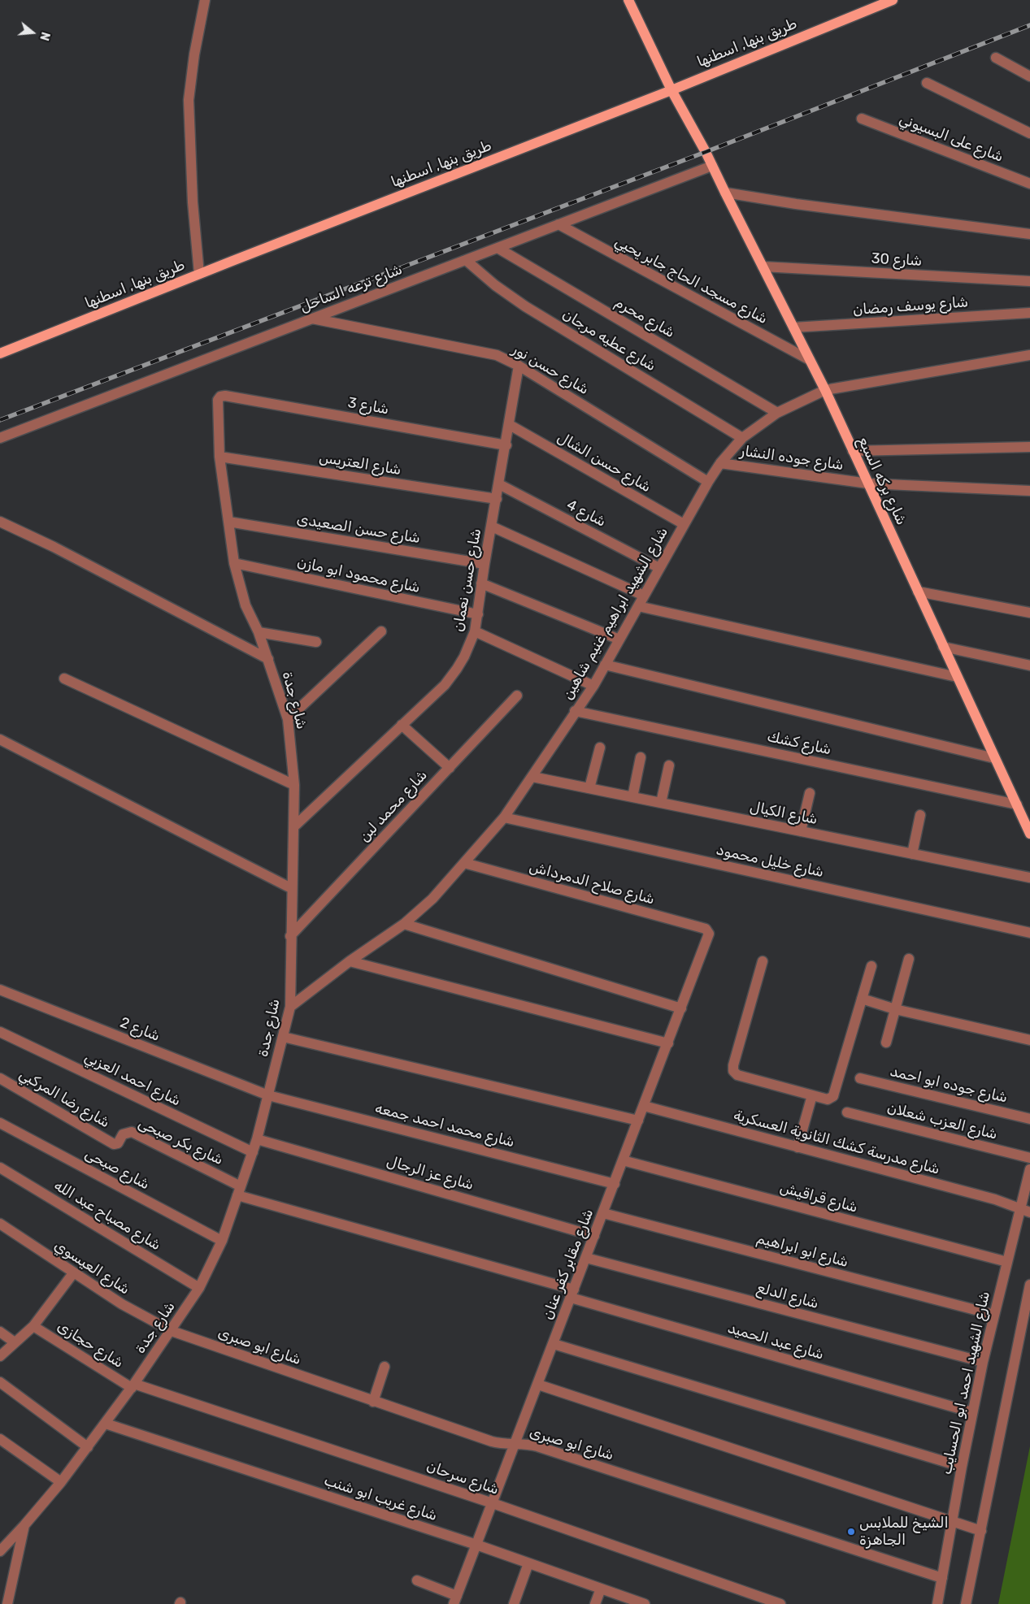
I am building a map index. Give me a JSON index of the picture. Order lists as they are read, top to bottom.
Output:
{
  "streets": {
    "main road": ["طريق بنها, اسطنها", "شارع بركه السبع"],
    "street": [
      "شارع على البسيوني",
      "شارع 30",
      "شارع مسجد الحاج جابر يحيي",
      "شارع ترعه الساحل",
      "شارع يوسف رمضان",
      "شارع محرم",
      "شارع عطيه مرجان",
      "شارع حسن نور",
      "شارع 3",
      "شارع جوده النشار",
      "شارع حسن الشال",
      "شارع العتريس",
      "شارع 4",
      "شارع حسن الصعيدى",
      "شارع محمود ابو مازن",
      "شارع حسن نعمان",
      "شارع الشهيد ابراهيم غنيم شاهين",
      "شارع جدة",
      "شارع كشك",
      "شارع محمد لبن",
      "شارع الكيال",
      "شارع خليل محمود",
      "شارع صلاح الدمرداش",
      "شارع 2",
      "شارع احمد العزبي",
      "شارع جوده ابو احمد",
      "شارع رضا المركبي",
      "شارع العزب شعلان",
      "شارع محمد احمد جمعه",
      "شارع بكر صبحى",
      "شارع مدرسة كشك الثانوية العسكرية",
      "شارع صبحى",
      "شارع عز الرجال",
      "شارع قراقيش",
      "شارع مصباح عبد الله",
      "شارع ابو ابراهيم",
      "شارع مقابر كفر عنان",
      "شارع العيسوي",
      "شارع الدلع",
      "شارع عبد الحميد",
      "شارع حجازى",
      "شارع ابو صبرى",
      "شارع الشهيد احمد ابو الحسايب",
      "شارع سرحان",
      "شارع غريب ابو شنب"
    ]
  },
  "crossings": [
    ["طريق بنها, اسطنها", "شارع بركه السبع"],
    ["شارع 30", "شارع بركه السبع"],
    ["شارع مسجد الحاج جابر يحيي", "شارع ترعه الساحل"],
    ["شارع مسجد الحاج جابر يحيي", "شارع بركه السبع"],
    ["شارع ترعه الساحل", "شارع محرم"],
    ["شارع ترعه الساحل", "شارع عطيه مرجان"],
    ["شارع ترعه الساحل", "شارع حسن نور"],
    ["شارع ترعه الساحل", "شارع بركه السبع"],
    ["شارع يوسف رمضان", "شارع بركه السبع"],
    ["شارع محرم", "شارع الشهيد ابراهيم غنيم شاهين"],
    ["شارع عطيه مرجان", "شارع الشهيد ابراهيم غنيم شاهين"],
    ["شارع حسن نور", "شارع حسن نعمان"],
    ["شارع حسن نور", "شارع الشهيد ابراهيم غنيم شاهين"],
    ["شارع 3", "شارع حسن نعمان"],
    ["شارع 3", "شارع جدة"],
    ["شارع جوده النشار", "شارع بركه السبع"],
    ["شارع جوده النشار", "شارع الشهيد ابراهيم غنيم شاهين"],
    ["شارع حسن الشال", "شارع حسن نعمان"],
    ["شارع حسن الشال", "شارع الشهيد ابراهيم غنيم شاهين"],
    ["شارع العتريس", "شارع حسن نعمان"],
    ["شارع العتريس", "شارع جدة"],
    ["شارع بركه السبع", "شارع الشهيد ابراهيم غنيم شاهين"],
    ["شارع بركه السبع", "شارع كشك"],
    ["شارع 4", "شارع حسن نعمان"],
    ["شارع 4", "شارع الشهيد ابراهيم غنيم شاهين"],
    ["شارع حسن الصعيدى", "شارع حسن نعمان"],
    ["شارع حسن الصعيدى", "شارع جدة"],
    ["شارع محمود ابو مازن", "شارع حسن نعمان"],
    ["شارع محمود ابو مازن", "شارع جدة"],
    ["شارع حسن نعمان", "شارع جدة"],
    ["شارع الشهيد ابراهيم غنيم شاهين", "شارع جدة"],
    ["شارع الشهيد ابراهيم غنيم شاهين", "شارع كشك"],
    ["شارع الشهيد ابراهيم غنيم شاهين", "شارع الكيال"],
    ["شارع الشهيد ابراهيم غنيم شاهين", "شارع خليل محمود"],
    ["شارع الشهيد ابراهيم غنيم شاهين", "شارع صلاح الدمرداش"],
    ["شارع جدة", "شارع محمد لبن"],
    ["شارع جدة", "شارع 2"],
    ["شارع جدة", "شارع احمد العزبي"],
    ["شارع جدة", "شارع محمد احمد جمعه"],
    ["شارع جدة", "شارع بكر صبحى"],
    ["شارع جدة", "شارع صبحى"],
    ["شارع جدة", "شارع عز الرجال"],
    ["شارع جدة", "شارع مصباح عبد الله"],
    ["شارع جدة", "شارع العيسوي"],
    ["شارع جدة", "شارع حجازى"],
    ["شارع جدة", "شارع ابو صبرى"],
    ["شارع جدة", "شارع سرحان"],
    ["شارع جدة", "شارع غريب ابو شنب"],
    ["شارع صلاح الدمرداش", "شارع مقابر كفر عنان"],
    ["شارع 2", "شارع محمد احمد جمعه"],
    ["شارع رضا المركبي", "شارع بكر صبحى"],
    ["شارع محمد احمد جمعه", "شارع مقابر كفر عنان"],
    ["شارع بكر صبحى", "شارع مقابر كفر عنان"],
    ["شارع بكر صبحى", "شارع عبد الحميد"],
    ["شارع مدرسة كشك الثانوية العسكرية", "شارع مقابر كفر عنان"],
    ["شارع مدرسة كشك الثانوية العسكرية", "شارع الشهيد احمد ابو الحسايب"],
    ["شارع عز الرجال", "شارع مقابر كفر عنان"],
    ["شارع قراقيش", "شارع مقابر كفر عنان"],
    ["شارع قراقيش", "شارع الشهيد احمد ابو الحسايب"],
    ["شارع ابو ابراهيم", "شارع مقابر كفر عنان"],
    ["شارع ابو ابراهيم", "شارع الشهيد احمد ابو الحسايب"],
    ["شارع مقابر كفر عنان", "شارع الدلع"],
    ["شارع مقابر كفر عنان", "شارع عبد الحميد"],
    ["شارع مقابر كفر عنان", "شارع ابو صبرى"],
    ["شارع مقابر كفر عنان", "شارع سرحان"],
    ["شارع مقابر كفر عنان", "شارع غريب ابو شنب"],
    ["شارع العيسوي", "شارع ابو صبرى"],
    ["شارع الدلع", "شارع الشهيد احمد ابو الحسايب"],
    ["شارع عبد الحميد", "شارع الشهيد احمد ابو الحسايب"],
    ["شارع حجازى", "شارع سرحان"],
    ["شارع ابو صبرى", "شارع الشهيد احمد ابو الحسايب"]
  ],
  "places": ["الشيخ للملابس الجاهزة"],
  "north": "right"
}
